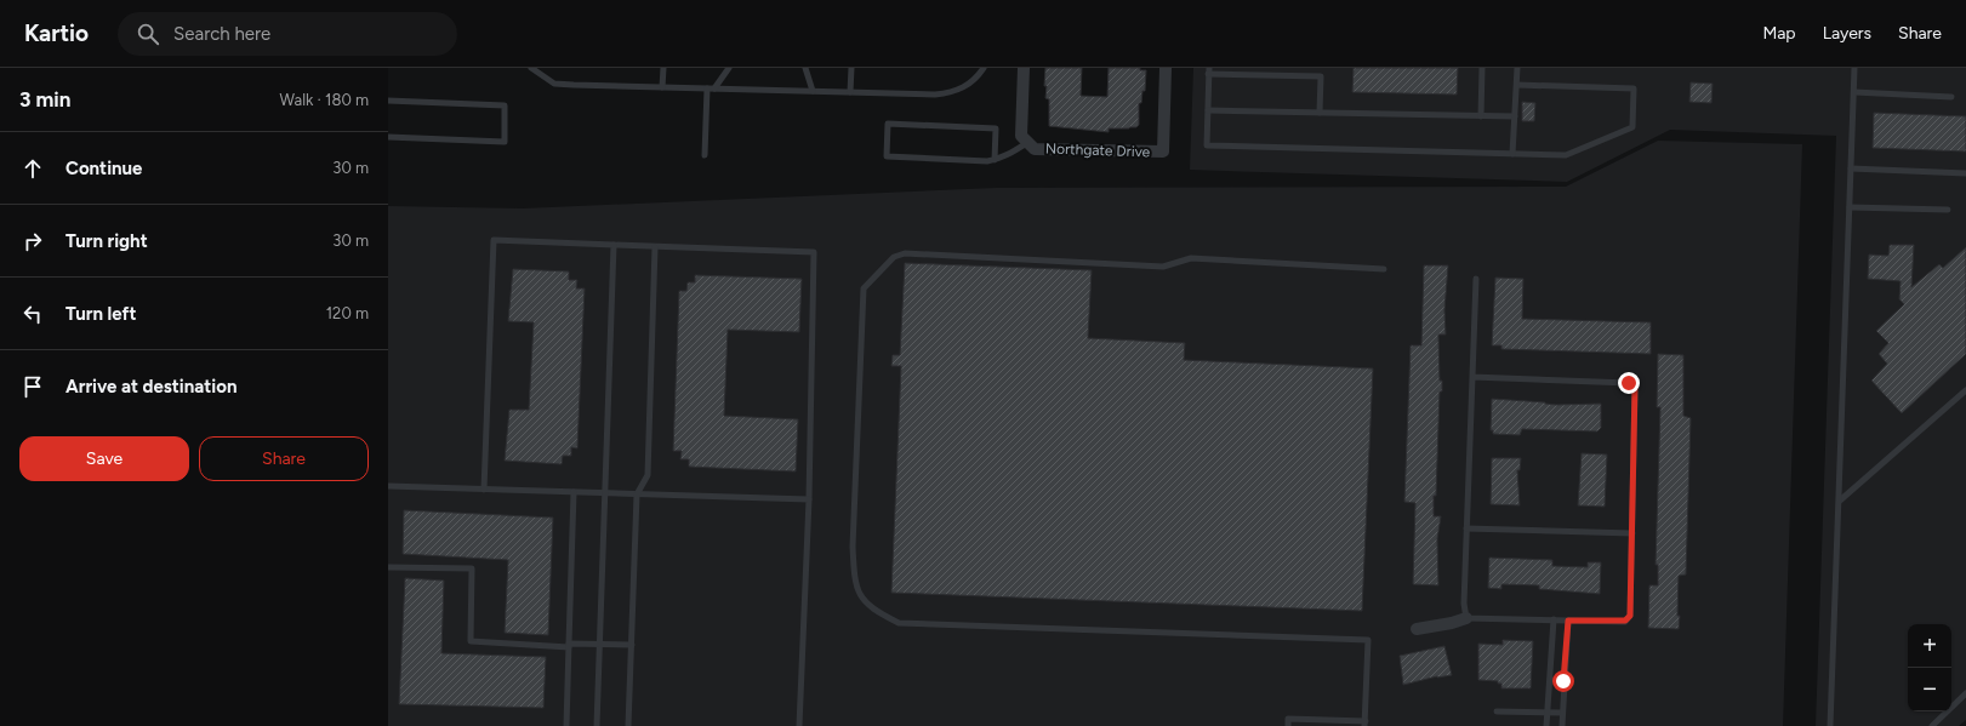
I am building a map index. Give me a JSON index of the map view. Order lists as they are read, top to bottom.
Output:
{
  "streets": {
    "street": ["Northgate Drive"]
  },
  "page": {
    "header": "Kartio",
    "search": "Search here",
    "nav": ["Map", "Layers", "Share"],
    "heading": ["3 min", "Walk · 180 m"],
    "list": [
      ["Continue", "30 m"],
      ["Turn right", "30 m"],
      ["Turn left", "120 m"],
      "Arrive at destination"
    ],
    "buttons": ["Save", "Share"],
    "map_buttons": ["+", "−"]
  }
}
